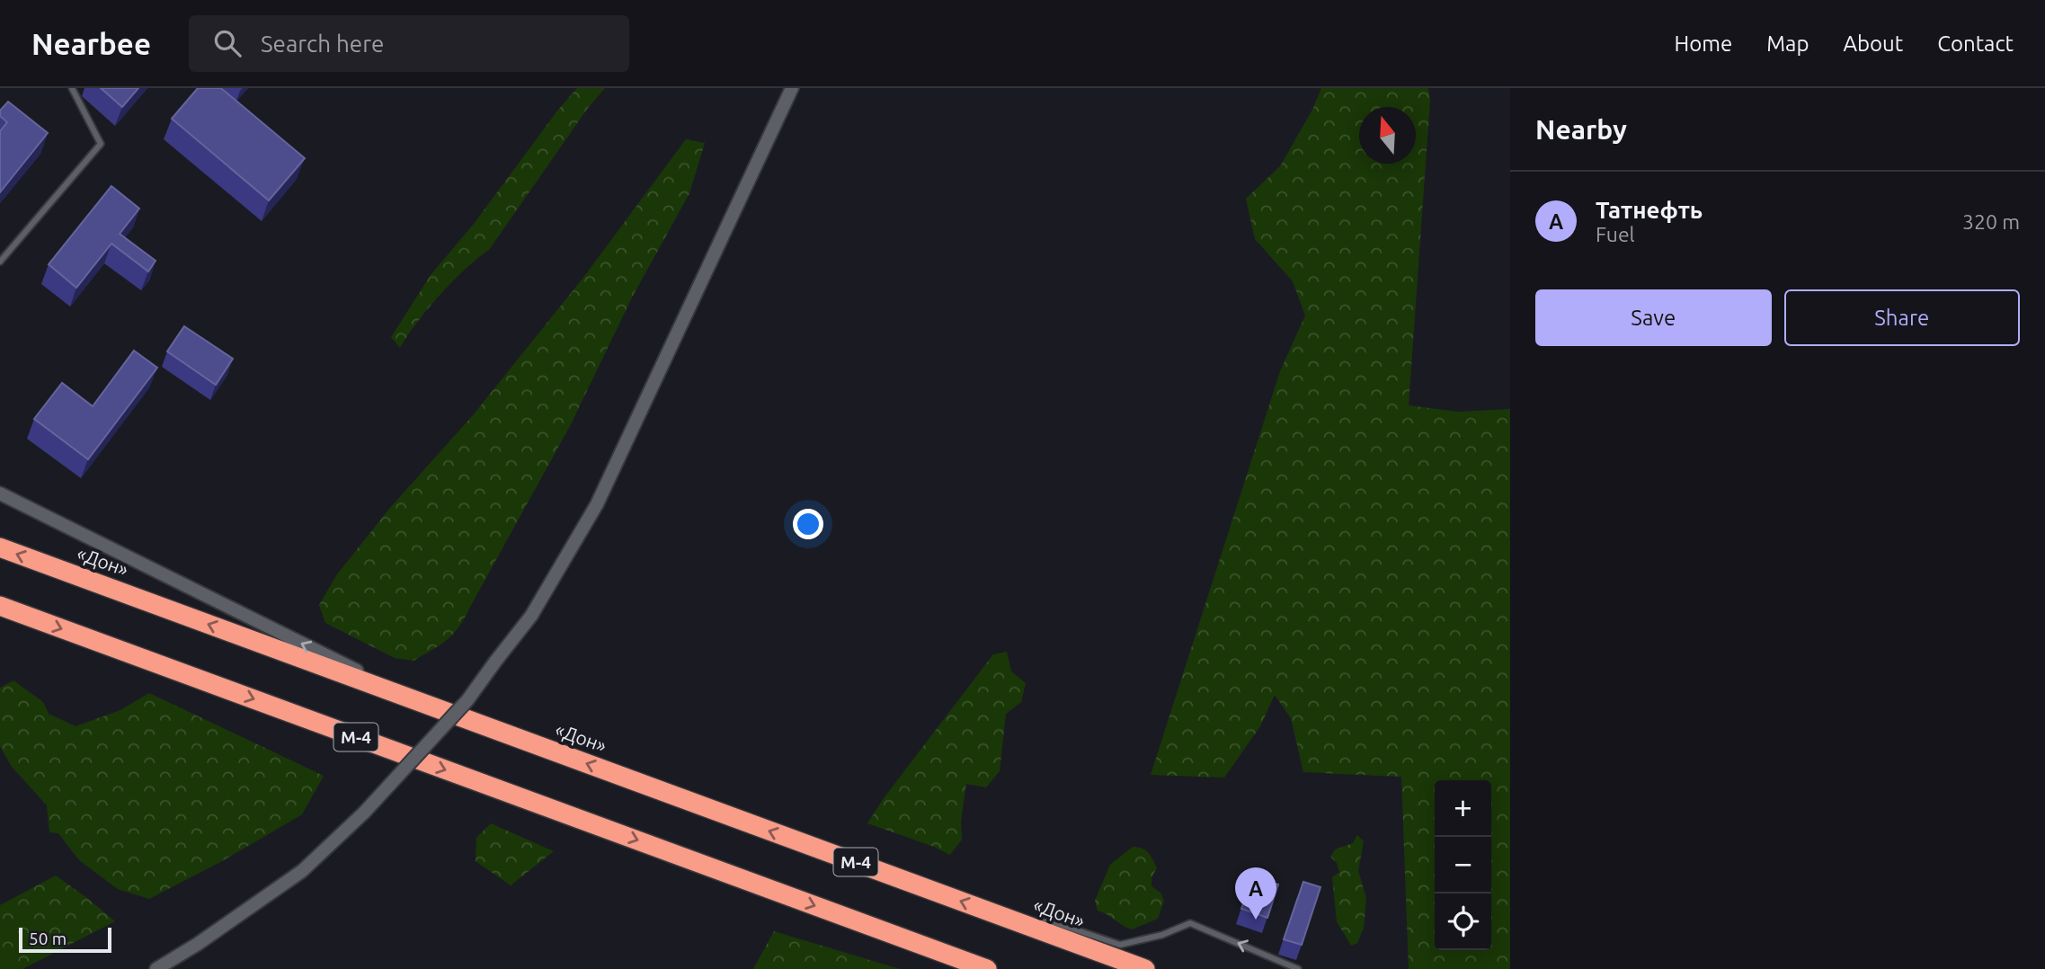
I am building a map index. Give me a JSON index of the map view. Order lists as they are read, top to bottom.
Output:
{
  "streets": {
    "highway": ["«Дон»", "М-4"]
  },
  "scale_bar": "50 m",
  "north": "top",
  "page": {
    "header": "Nearbee",
    "search": "Search here",
    "nav": [
      "Home",
      "Map",
      "About",
      "Contact"
    ],
    "heading": "Nearby",
    "list": [
      {
        "mark": "A",
        "name": "Татнефть",
        "note": "Fuel",
        "value": "320 m"
      }
    ],
    "buttons": ["Save", "Share"],
    "map_buttons": ["+", "−"],
    "pins": "A",
    "scale": "50 m"
  }
}
